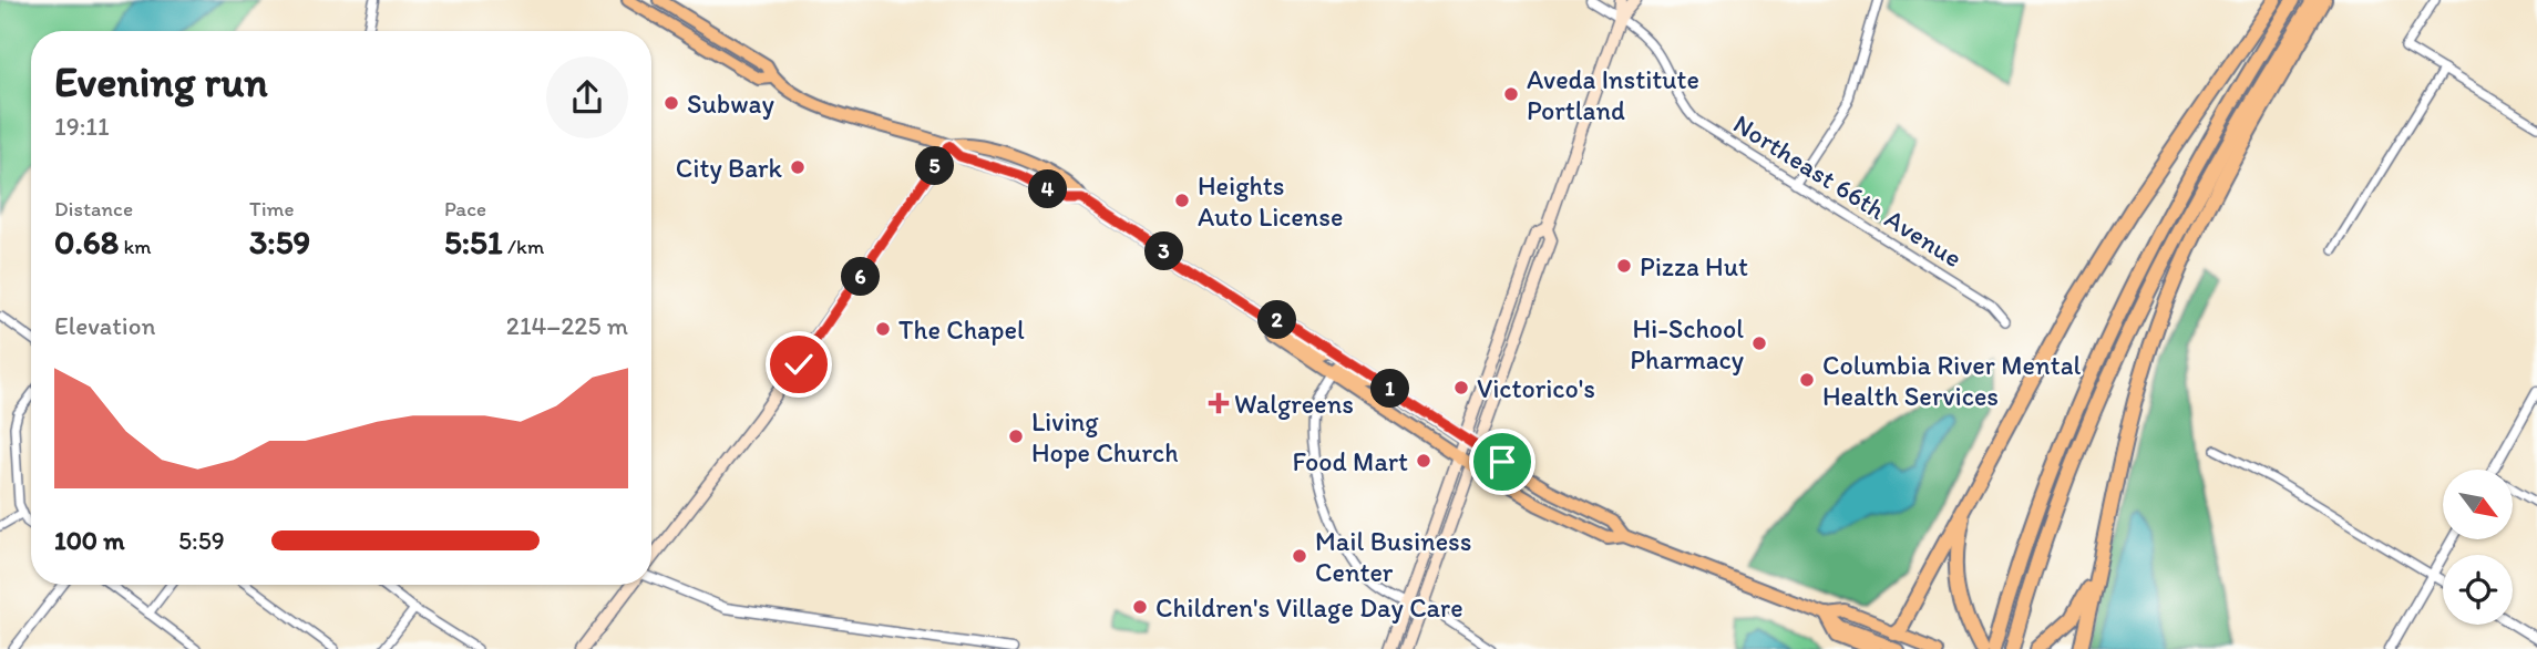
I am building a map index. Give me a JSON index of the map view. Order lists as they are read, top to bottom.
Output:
{
  "streets": {
    "street": ["Northeast 66th Avenue"]
  },
  "places": {
    "other": [
      "Aveda Institute Portland",
      "Subway",
      "City Bark",
      "Heights Auto License",
      "Pizza Hut",
      "The Chapel",
      "Hi-School Pharmacy",
      "Columbia River Mental Health Services",
      "Victorico's",
      "Living Hope Church",
      "Food Mart",
      "Mail Business Center",
      "Children's Village Day Care"
    ],
    "health": ["Walgreens"]
  },
  "north": "bottom right",
  "page": {
    "heading": ["Evening run", "19:11"],
    "pins": [
      "5",
      "4",
      "3",
      "6",
      "2",
      "1"
    ],
    "stats": [
      ["Distance", "0.68 km"],
      ["Time", "3:59"],
      ["Pace", "5:51 /km"]
    ],
    "chart": ["Elevation", "214–225 m"],
    "list": [
      {
        "name": "100 m",
        "note": "5:59"
      }
    ]
  }
}
